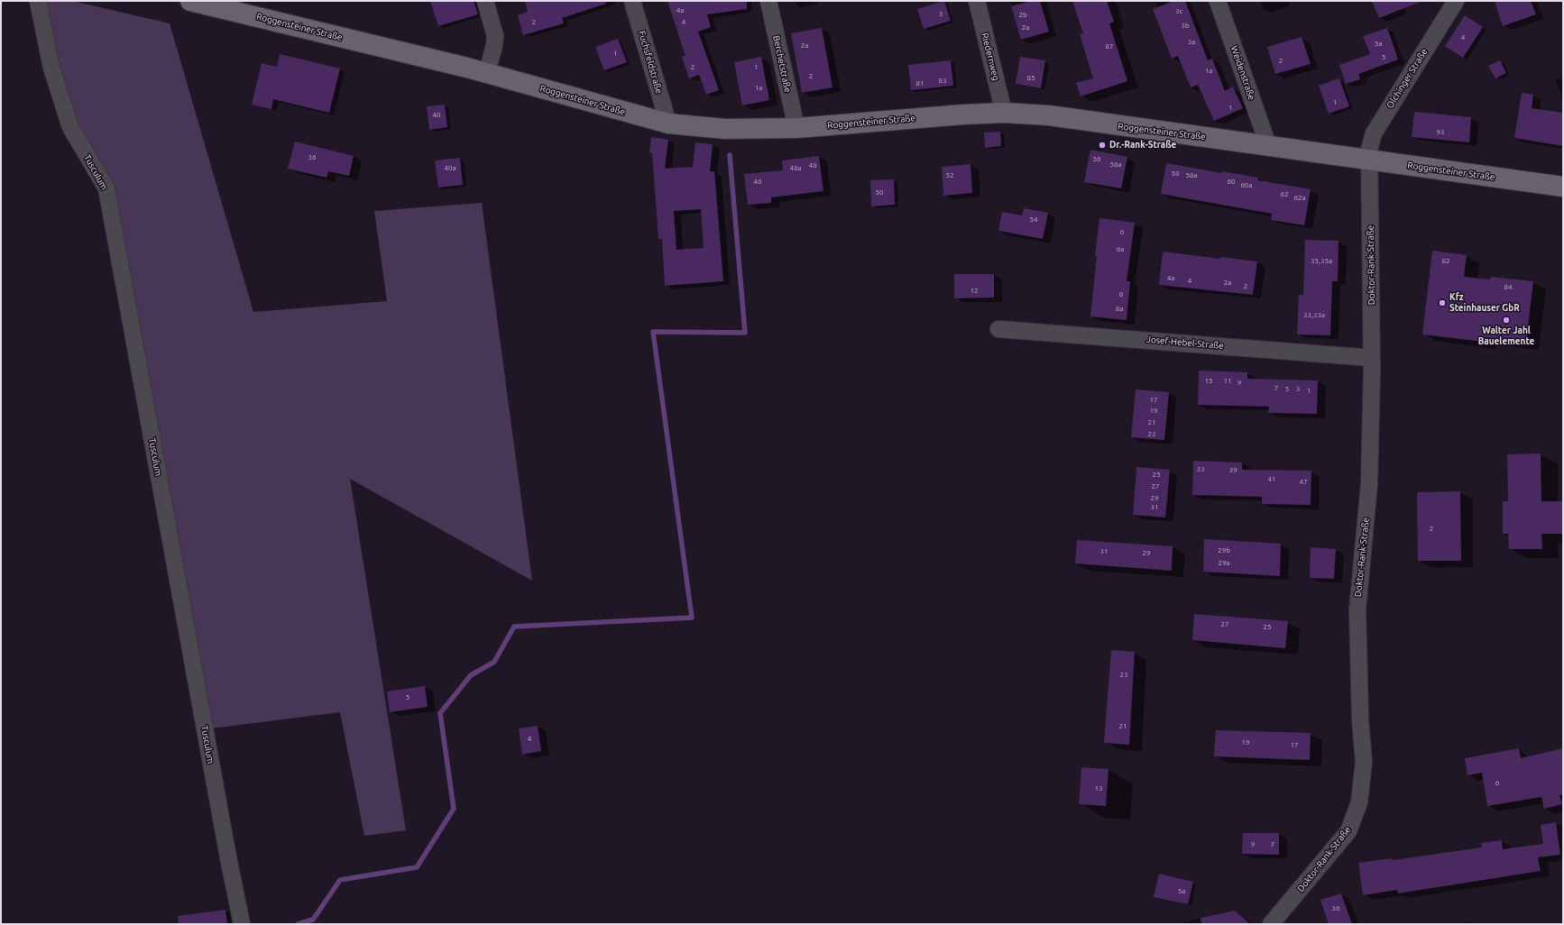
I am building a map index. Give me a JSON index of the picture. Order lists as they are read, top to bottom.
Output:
{
  "streets": {
    "street": [
      "Roggensteiner Straße",
      "Riedernweg",
      "Fuchsfeldstraße",
      "Berchetstraße",
      "Weidenstraße",
      "Olchinger Straße",
      "Tusculum",
      "Doktor-Rank-Straße",
      "Josef-Hebel-Straße"
    ]
  },
  "crossings": [
    ["Roggensteiner Straße", "Riedernweg"],
    ["Roggensteiner Straße", "Fuchsfeldstraße"],
    ["Roggensteiner Straße", "Berchetstraße"],
    ["Roggensteiner Straße", "Weidenstraße"],
    ["Roggensteiner Straße", "Olchinger Straße"],
    ["Roggensteiner Straße", "Doktor-Rank-Straße"],
    ["Olchinger Straße", "Doktor-Rank-Straße"],
    ["Doktor-Rank-Straße", "Josef-Hebel-Straße"]
  ],
  "places": ["Dr.-Rank-Straße", "Kfz Steinhauser GbR", "Walter Jahl Bauelemente"],
  "house_numbers": [
    "4a",
    "3c",
    "3",
    "2b",
    "2",
    "4",
    "3b",
    "2a",
    "4",
    "3a",
    "5a",
    "2a",
    "87",
    "1",
    "5",
    "2",
    "2",
    "1",
    "1a",
    "2",
    "85",
    "83",
    "81",
    "1a",
    "1",
    "1",
    "40",
    "93",
    "36",
    "56",
    "56a",
    "48",
    "40a",
    "48a",
    "58",
    "52",
    "58a",
    "46",
    "60",
    "60a",
    "50",
    "62",
    "62a",
    "54",
    "6",
    "6a",
    "35,35a",
    "82",
    "4a",
    "4",
    "2a",
    "2",
    "84",
    "12",
    "8",
    "8a",
    "33,33a",
    "15",
    "11",
    "9",
    "7",
    "5",
    "3",
    "1",
    "17",
    "19",
    "21",
    "23",
    "33",
    "39",
    "25",
    "41",
    "47",
    "27",
    "29",
    "31",
    "2",
    "29b",
    "31",
    "29",
    "29a",
    "27",
    "25",
    "23",
    "5",
    "21",
    "4",
    "19",
    "17",
    "6",
    "13",
    "9",
    "7",
    "5a",
    "36"
  ]
}
